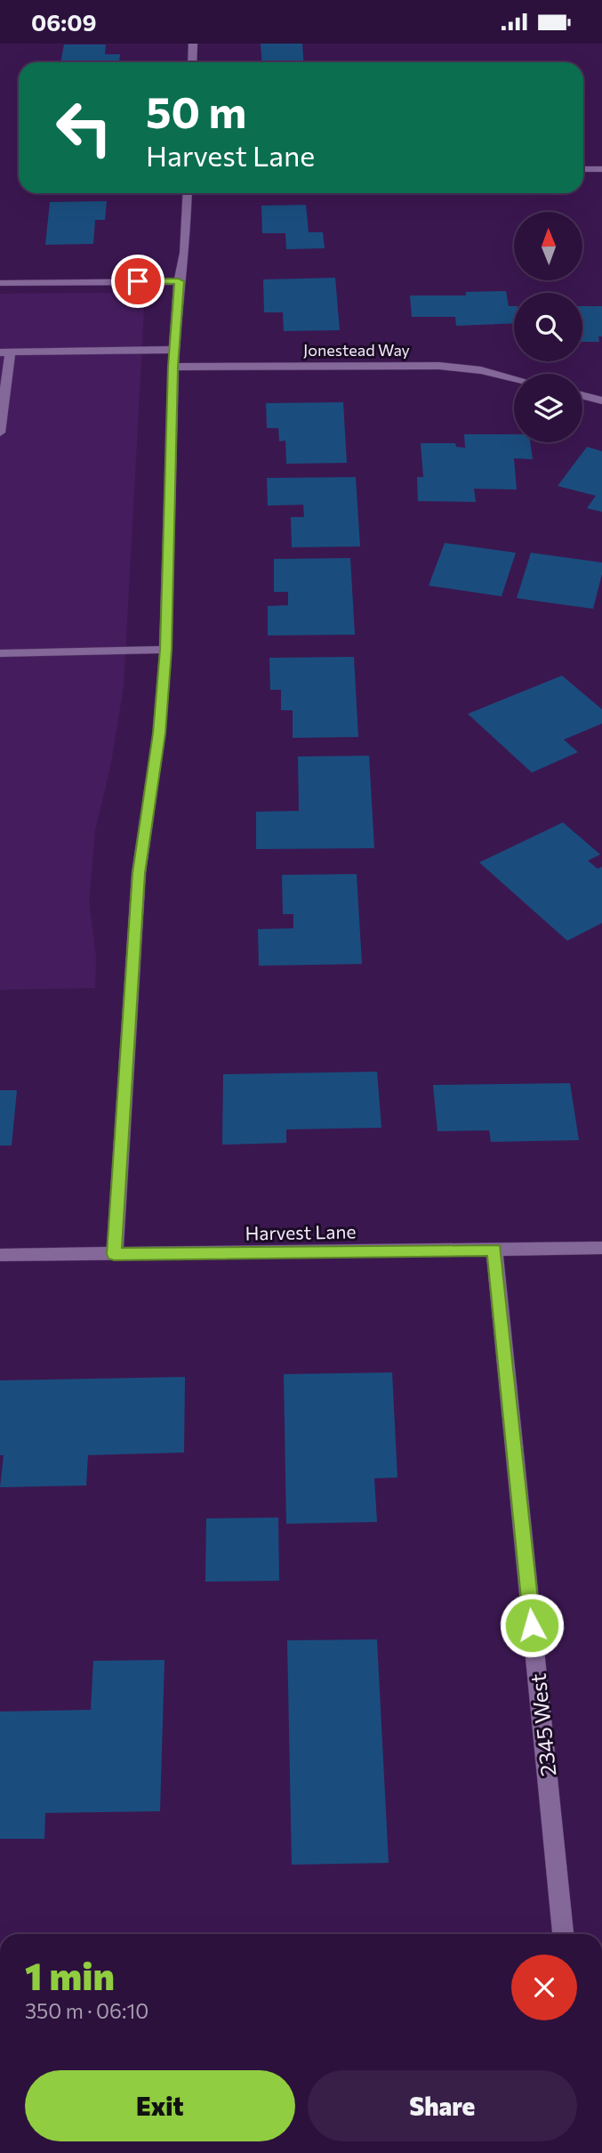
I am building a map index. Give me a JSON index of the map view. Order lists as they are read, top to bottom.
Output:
{
  "streets": {
    "street": ["Jonestead Way", "Harvest Lane", "2345 West"]
  },
  "crossings": [
    ["Harvest Lane", "2345 West"]
  ],
  "north": "top",
  "page": {
    "status": "06:09",
    "turn": ["50 m", "Harvest Lane"],
    "heading": ["1 min", "350 m · 06:10"],
    "buttons": ["Exit", "Share"]
  }
}
